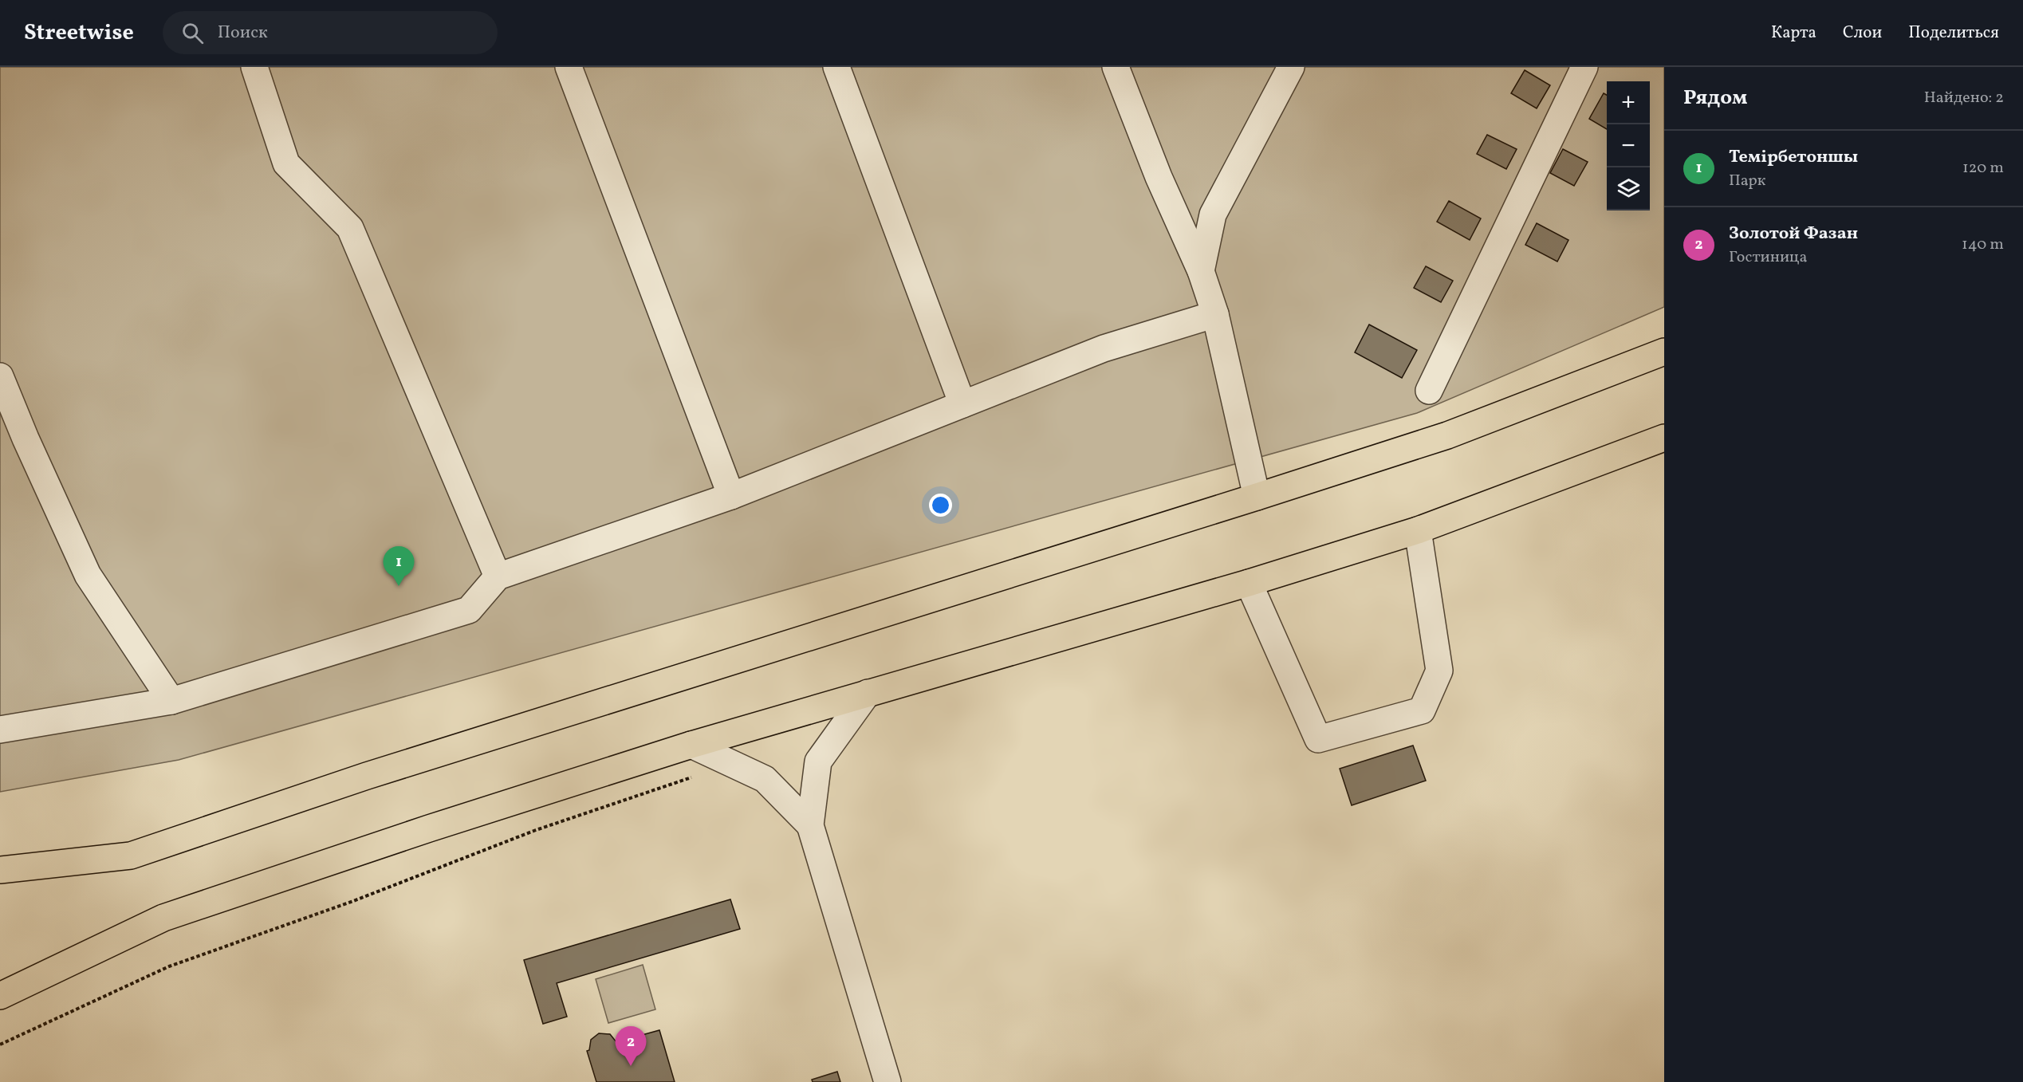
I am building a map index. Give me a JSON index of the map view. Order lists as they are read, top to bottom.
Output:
{
  "page": {
    "header": "Streetwise",
    "search": "Поиск",
    "nav": ["Карта", "Слои", "Поделиться"],
    "heading": ["Рядом", "Найдено: 2"],
    "map_buttons": ["+", "−"],
    "list": [
      {
        "mark": "1",
        "name": "Темірбетоншы",
        "note": "Парк",
        "value": "120 m"
      },
      {
        "mark": "2",
        "name": "Золотой Фазан",
        "note": "Гостиница",
        "value": "140 m"
      }
    ],
    "pins": ["1", "2"]
  }
}
